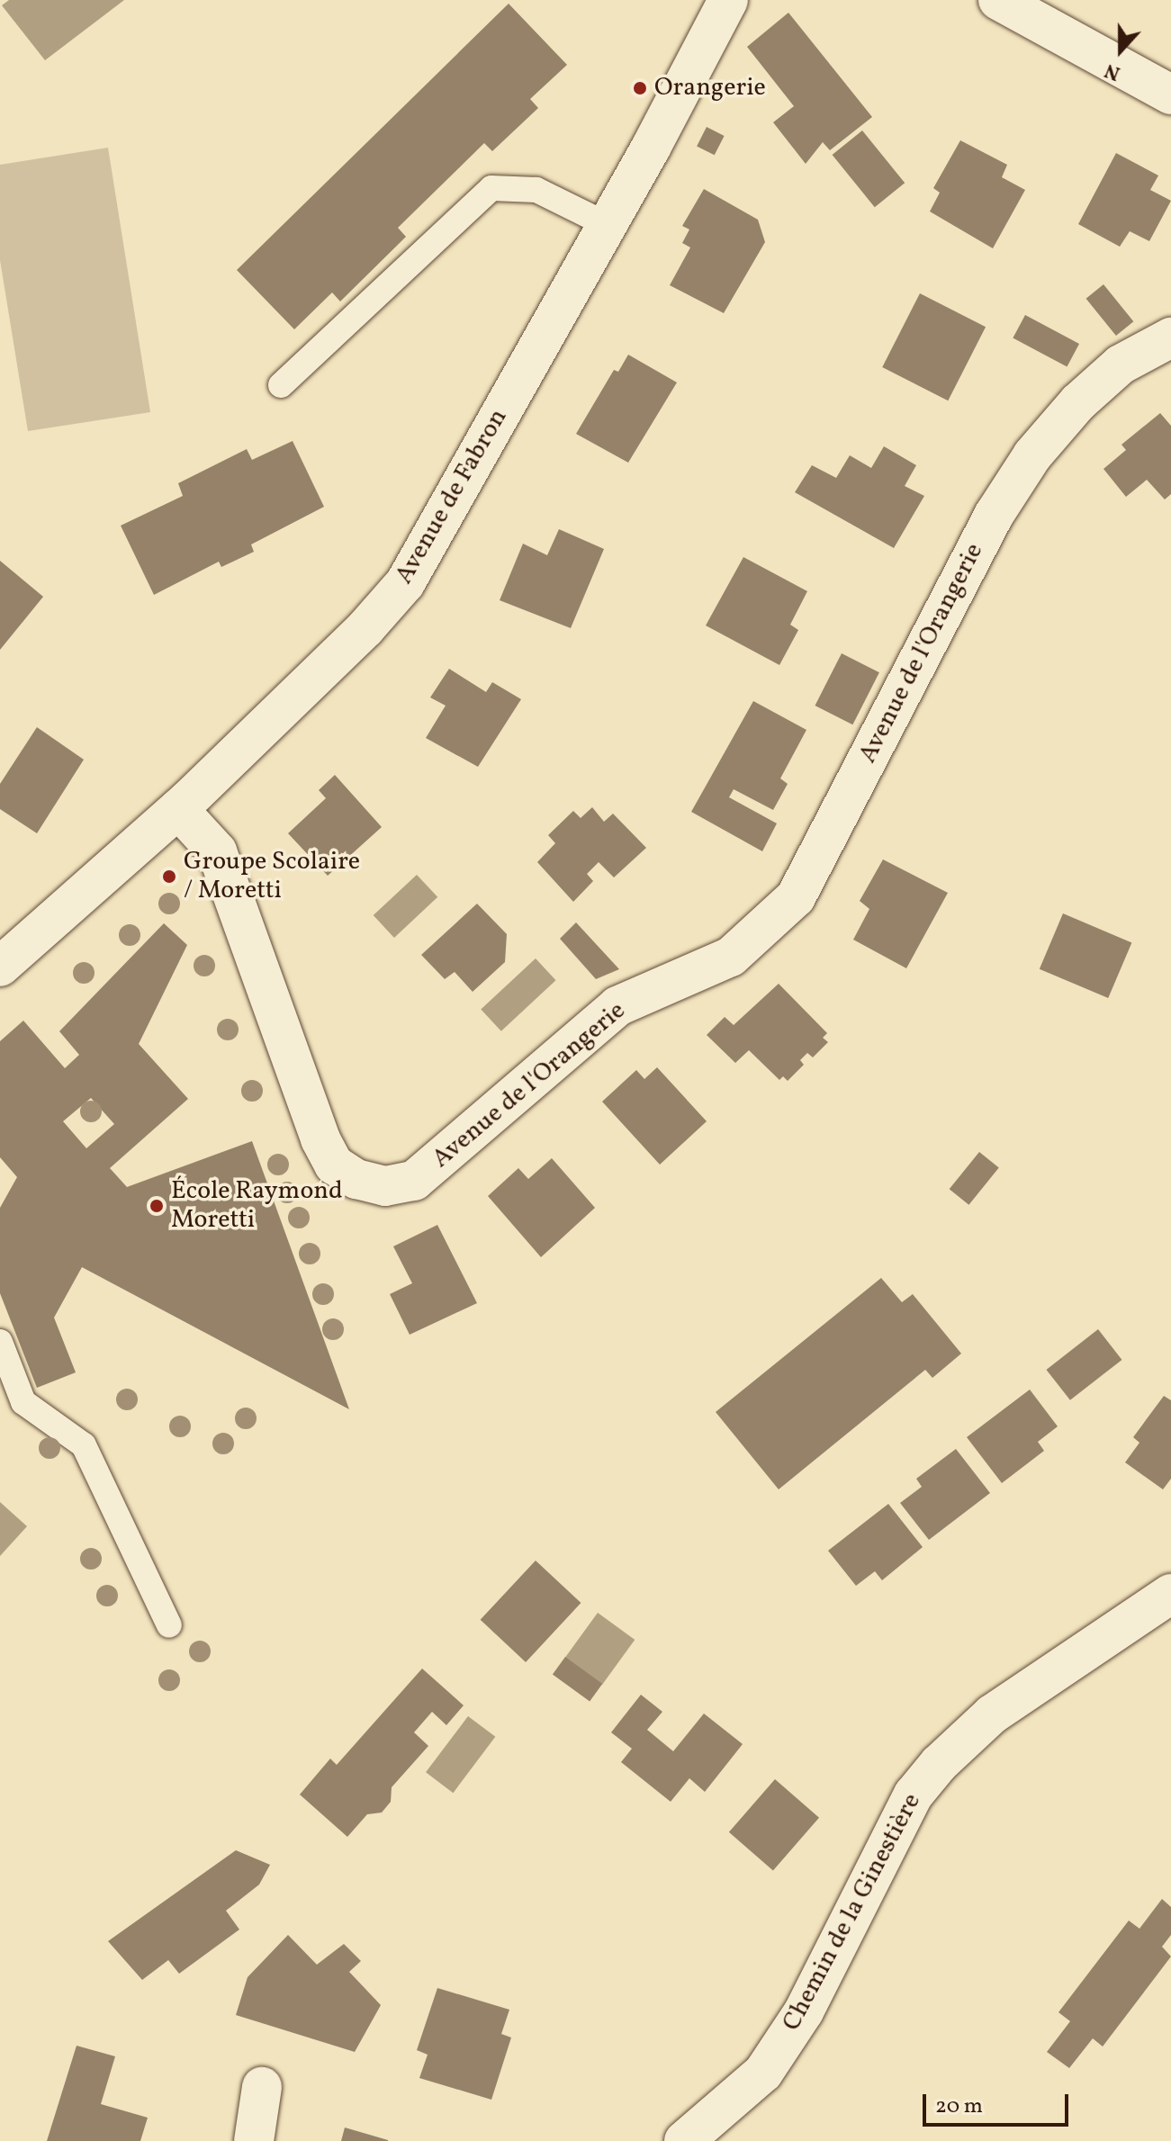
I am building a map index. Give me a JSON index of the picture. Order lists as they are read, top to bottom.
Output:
{
  "streets": {
    "street": ["Avenue de Fabron", "Avenue de l'Orangerie", "Chemin de la Ginestière"]
  },
  "crossings": [
    ["Avenue de Fabron", "Avenue de l'Orangerie"]
  ],
  "places": ["Orangerie", "Groupe Scolaire / Moretti", "École Raymond Moretti"],
  "scale_bar": "20 m",
  "north": "bottom"
}
